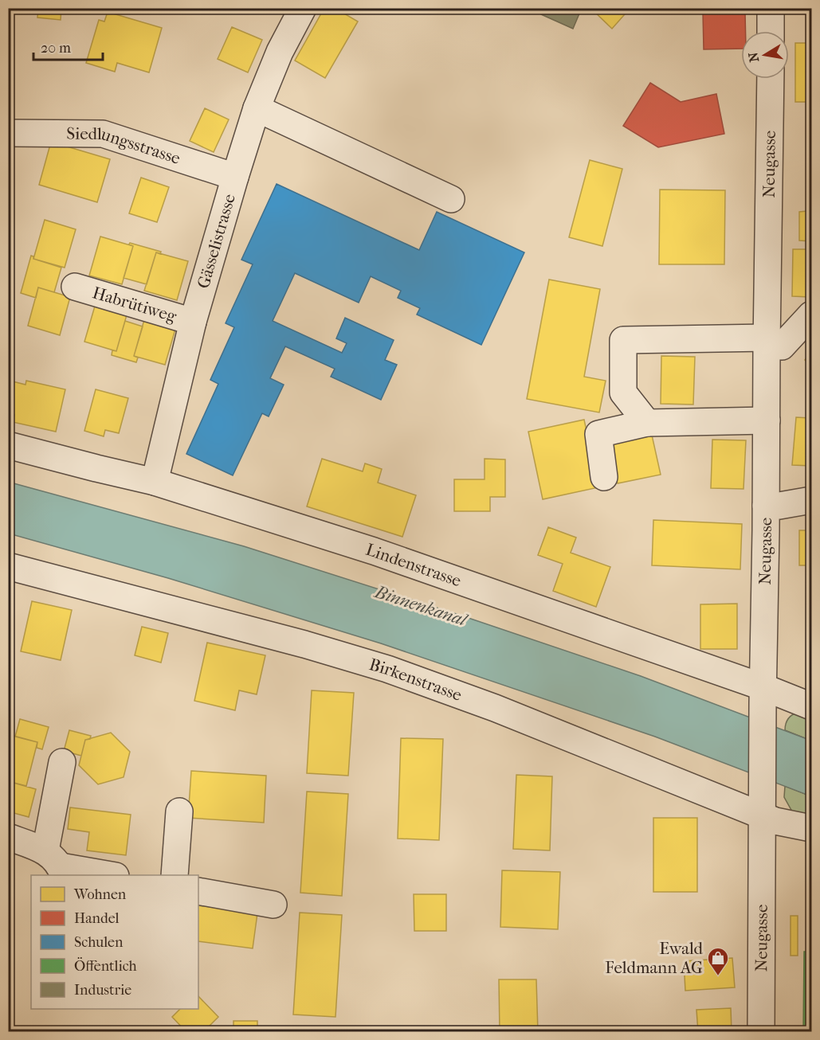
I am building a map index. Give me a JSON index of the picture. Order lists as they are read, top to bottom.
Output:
{
  "streets": {
    "street": [
      "Siedlungsstrasse",
      "Neugasse",
      "Gässelistrasse",
      "Habrütiweg",
      "Lindenstrasse",
      "Birkenstrasse"
    ]
  },
  "crossings": [
    ["Siedlungsstrasse", "Gässelistrasse"],
    ["Neugasse", "Lindenstrasse"],
    ["Neugasse", "Birkenstrasse"],
    ["Gässelistrasse", "Habrütiweg"],
    ["Gässelistrasse", "Lindenstrasse"]
  ],
  "water": ["Binnenkanal"],
  "places": {
    "shop": ["Ewald Feldmann AG"]
  },
  "legend": [
    "Wohnen",
    "Handel",
    "Schulen",
    "Öffentlich",
    "Industrie"
  ],
  "scale_bar": "20 m",
  "north": "left"
}
